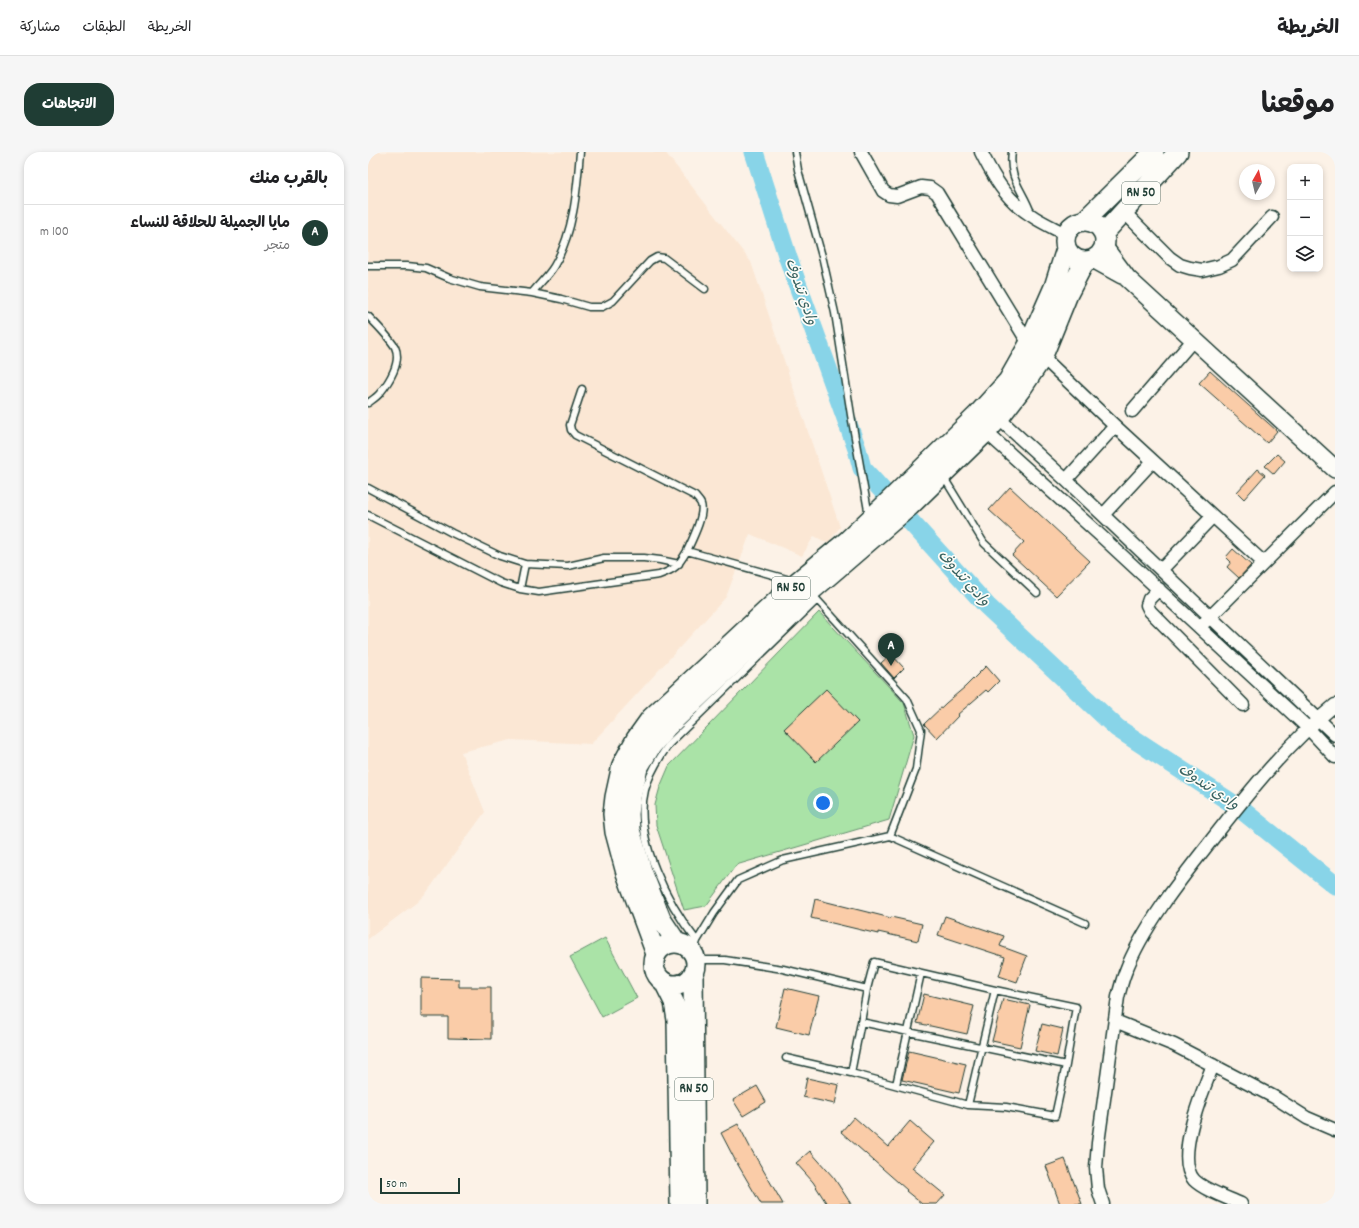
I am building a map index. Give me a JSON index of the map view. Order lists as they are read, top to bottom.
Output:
{
  "streets": {
    "main road": ["RN 50"]
  },
  "water": ["وادي تندوف"],
  "scale_bar": "50 m",
  "north": "top",
  "page": {
    "header": "الخريطة",
    "nav": ["الخريطة", "الطبقات", "مشاركة"],
    "title": "موقعنا",
    "buttons": "الاتجاهات",
    "heading": "بالقرب منك",
    "map_buttons": ["+", "−"],
    "list": [
      {
        "mark": "A",
        "name": "مايا الجميلة للحلاقة للنساء",
        "note": "متجر",
        "value": "100 m"
      }
    ],
    "pins": "A",
    "scale": "50 m"
  }
}
